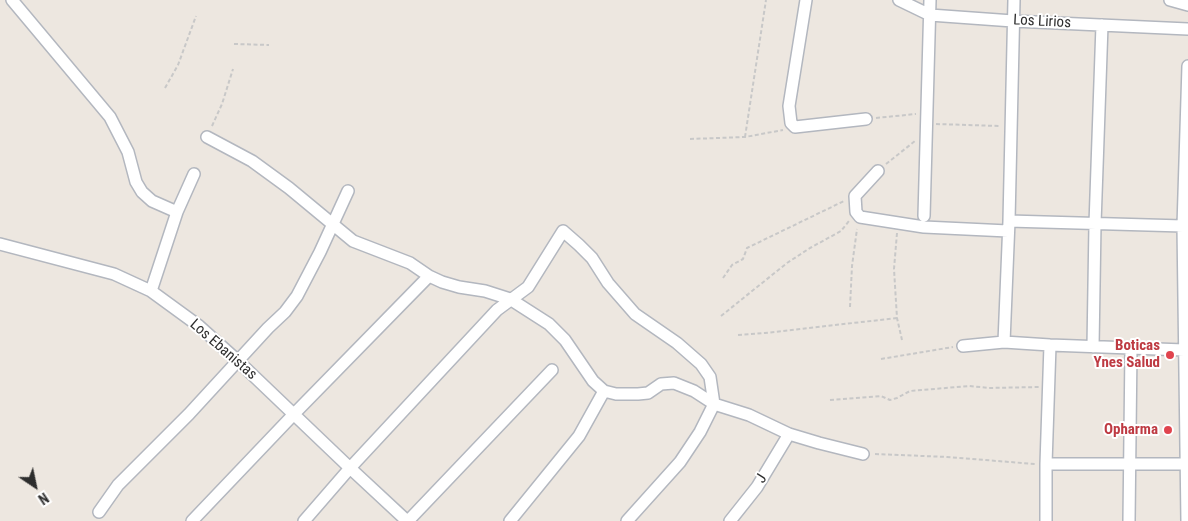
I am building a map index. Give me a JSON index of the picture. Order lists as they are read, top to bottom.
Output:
{
  "streets": {
    "street": ["Los Lirios", "Los Ebanistas", "J"]
  },
  "places": ["Boticas Ynes Salud", "Opharma"],
  "north": "bottom right"
}
